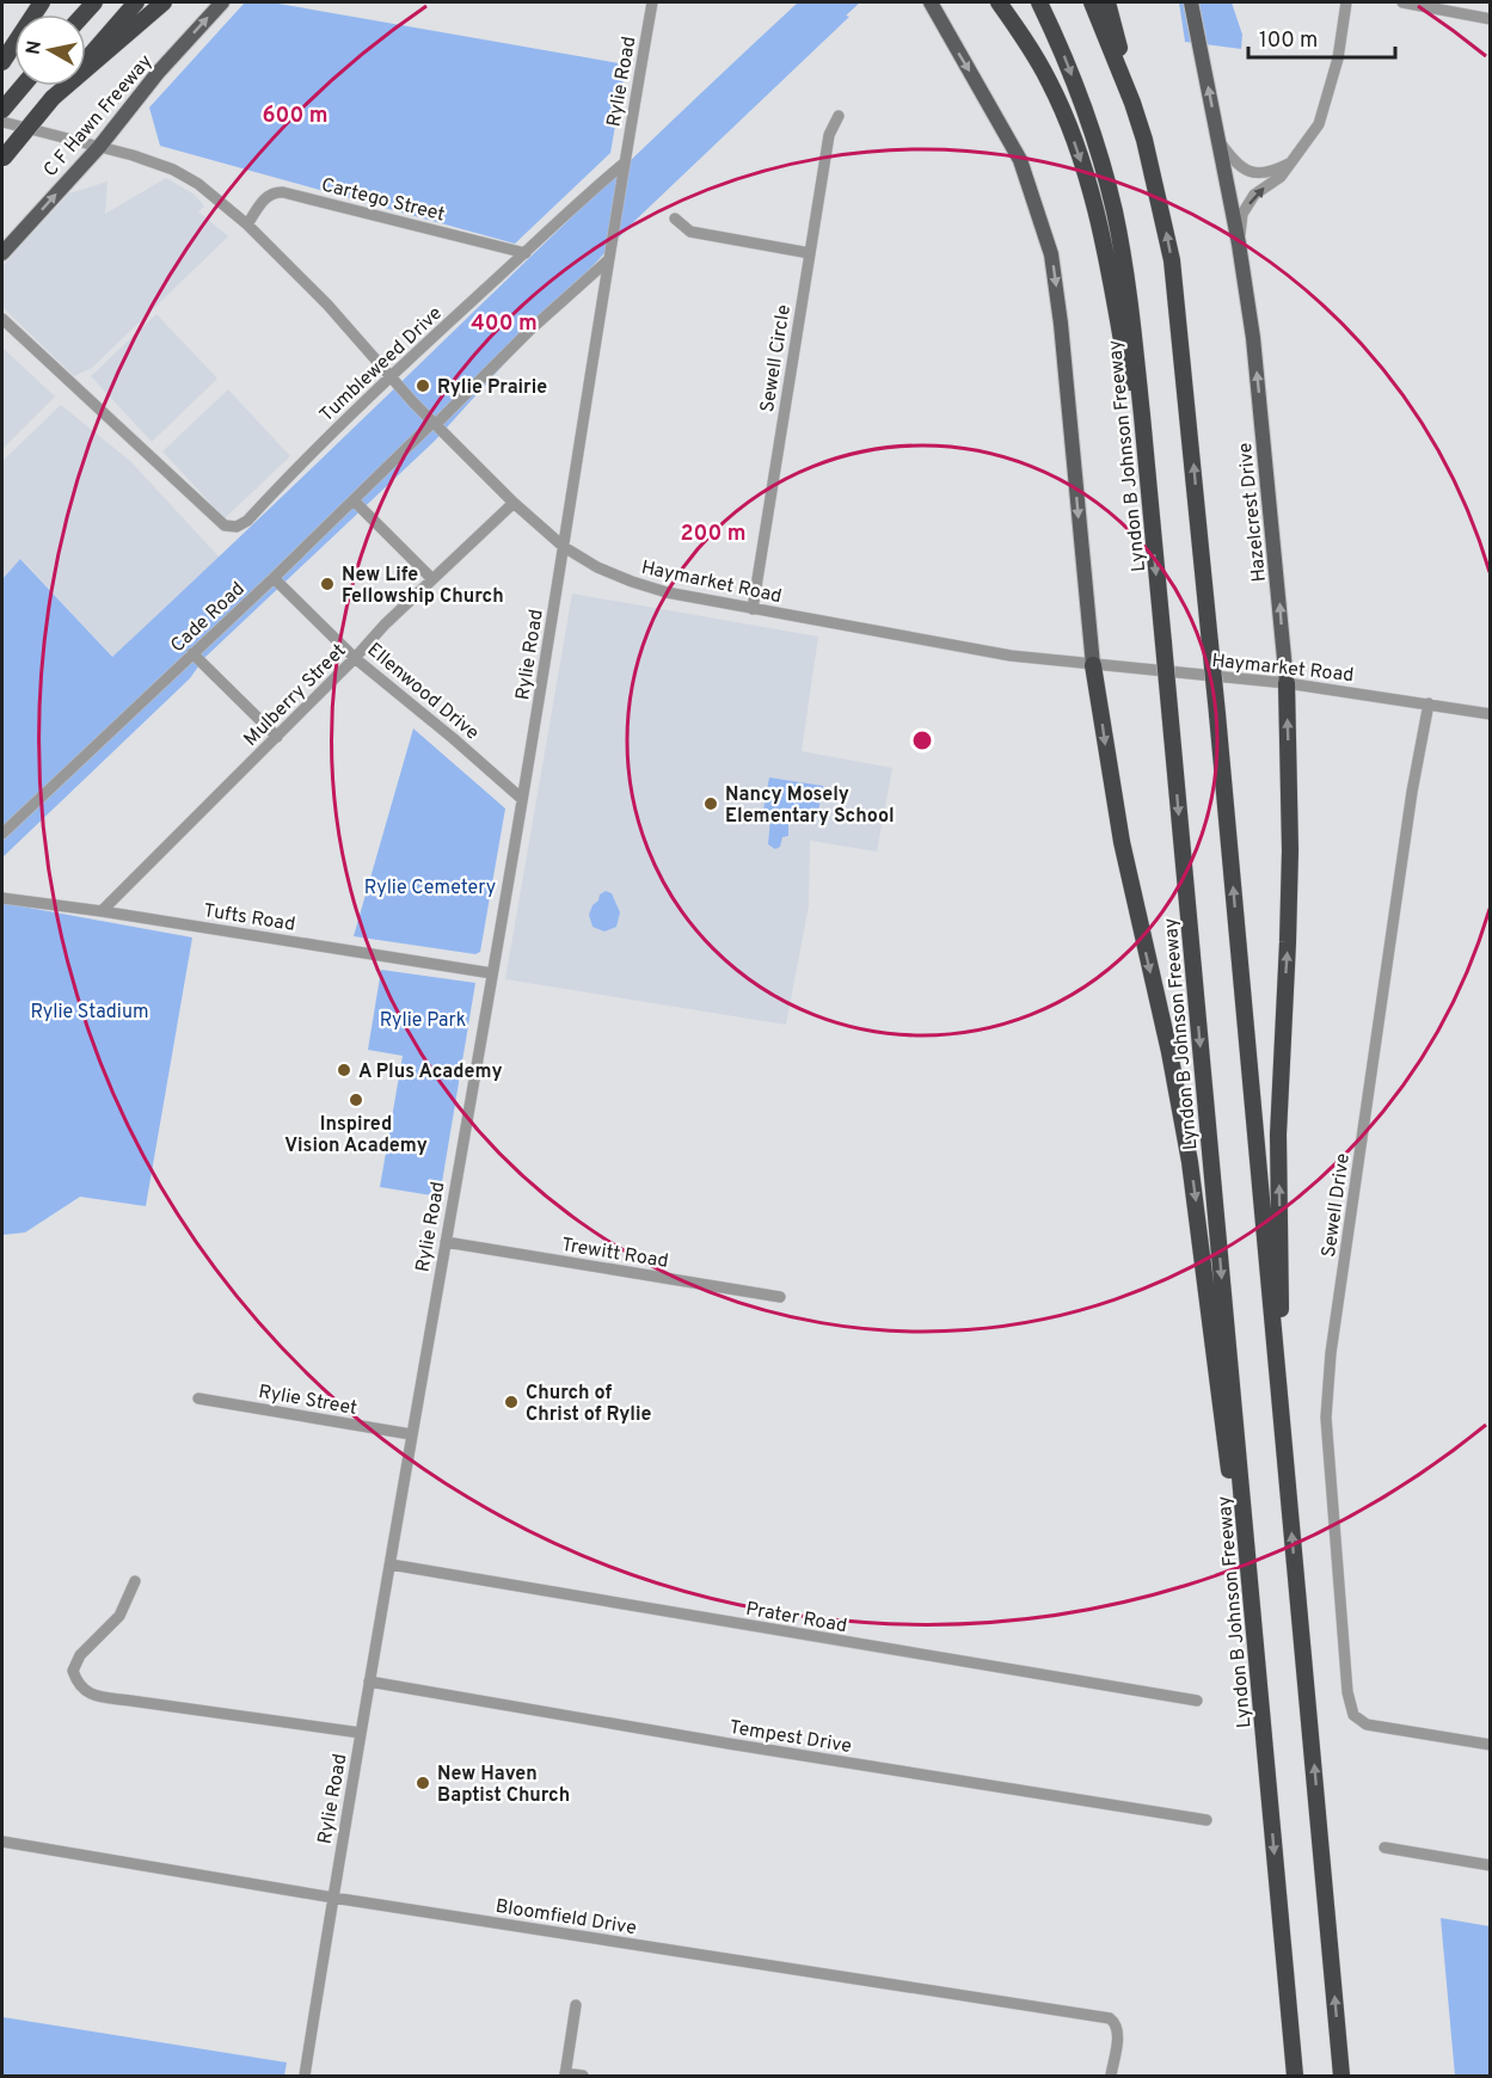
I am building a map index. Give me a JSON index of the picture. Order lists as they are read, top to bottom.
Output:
{
  "streets": {
    "highway": ["Lyndon B Johnson Freeway"],
    "main road": ["C F Hawn Freeway", "Hazelcrest Drive"],
    "street": [
      "Rylie Road",
      "Cartego Street",
      "Sewell Circle",
      "Tumbleweed Drive",
      "Haymarket Road",
      "Cade Road",
      "Ellenwood Drive",
      "Mulberry Street",
      "Tufts Road",
      "Sewell Drive",
      "Trewitt Road",
      "Rylie Street",
      "Prater Road",
      "Tempest Drive",
      "Bloomfield Drive"
    ]
  },
  "crossings": [
    ["Rylie Road", "Tumbleweed Drive"],
    ["Rylie Road", "Haymarket Road"],
    ["Rylie Road", "Cade Road"],
    ["Rylie Road", "Ellenwood Drive"],
    ["Rylie Road", "Tufts Road"],
    ["Rylie Road", "Trewitt Road"],
    ["Rylie Road", "Rylie Street"],
    ["Rylie Road", "Prater Road"],
    ["Rylie Road", "Tempest Drive"],
    ["Rylie Road", "Bloomfield Drive"],
    ["C F Hawn Freeway", "Haymarket Road"],
    ["Cartego Street", "Tumbleweed Drive"],
    ["Cartego Street", "Haymarket Road"],
    ["Sewell Circle", "Haymarket Road"],
    ["Tumbleweed Drive", "Haymarket Road"],
    ["Hazelcrest Drive", "Haymarket Road"],
    ["Haymarket Road", "Cade Road"],
    ["Haymarket Road", "Mulberry Street"],
    ["Haymarket Road", "Sewell Drive"],
    ["Cade Road", "Ellenwood Drive"],
    ["Ellenwood Drive", "Mulberry Street"],
    ["Mulberry Street", "Tufts Road"]
  ],
  "one_way": ["C F Hawn Freeway", "Hazelcrest Drive"],
  "parks": ["Rylie Cemetery", "Rylie Stadium", "Rylie Park"],
  "places": [
    "Rylie Prairie",
    "New Life Fellowship Church",
    "Nancy Mosely Elementary School",
    "A Plus Academy",
    "Inspired Vision Academy",
    "Church of Christ of Rylie",
    "New Haven Baptist Church"
  ],
  "scale_bar": "100 m",
  "north": "left",
  "rings": ["600 m", "400 m", "200 m"]
}
